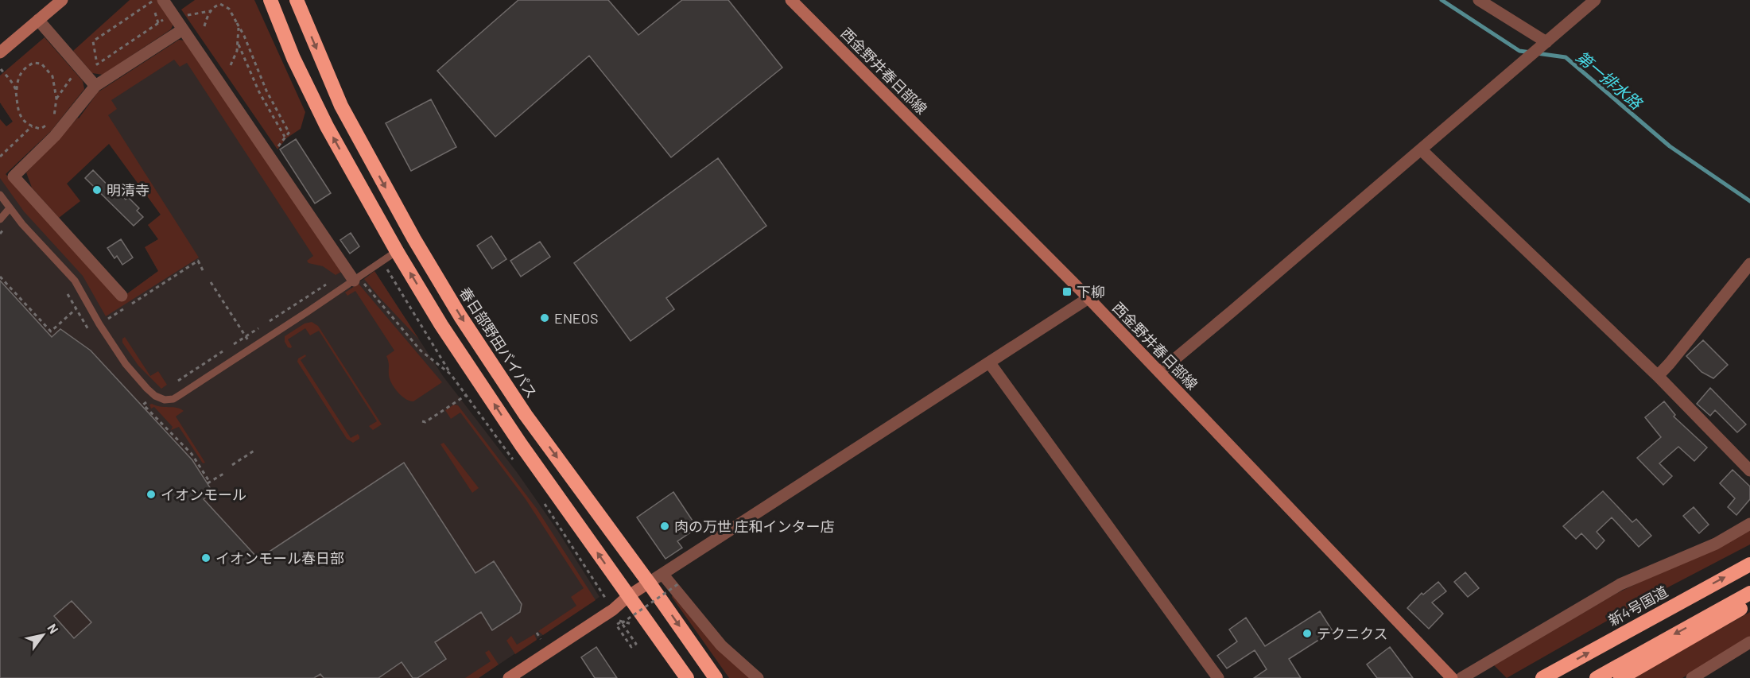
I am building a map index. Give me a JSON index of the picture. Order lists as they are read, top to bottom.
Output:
{
  "streets": {
    "highway": ["春日部野田バイパス", "新4号国道"],
    "main road": ["西金野井春日部線"]
  },
  "water": ["第一排水路"],
  "places": {
    "other": [
      "明清寺",
      "ENEOS",
      "イオンモール",
      "肉の万世 庄和インター店",
      "イオンモール春日部",
      "テクニクス"
    ],
    "transit": ["下柳"]
  },
  "north": "top right"
}
